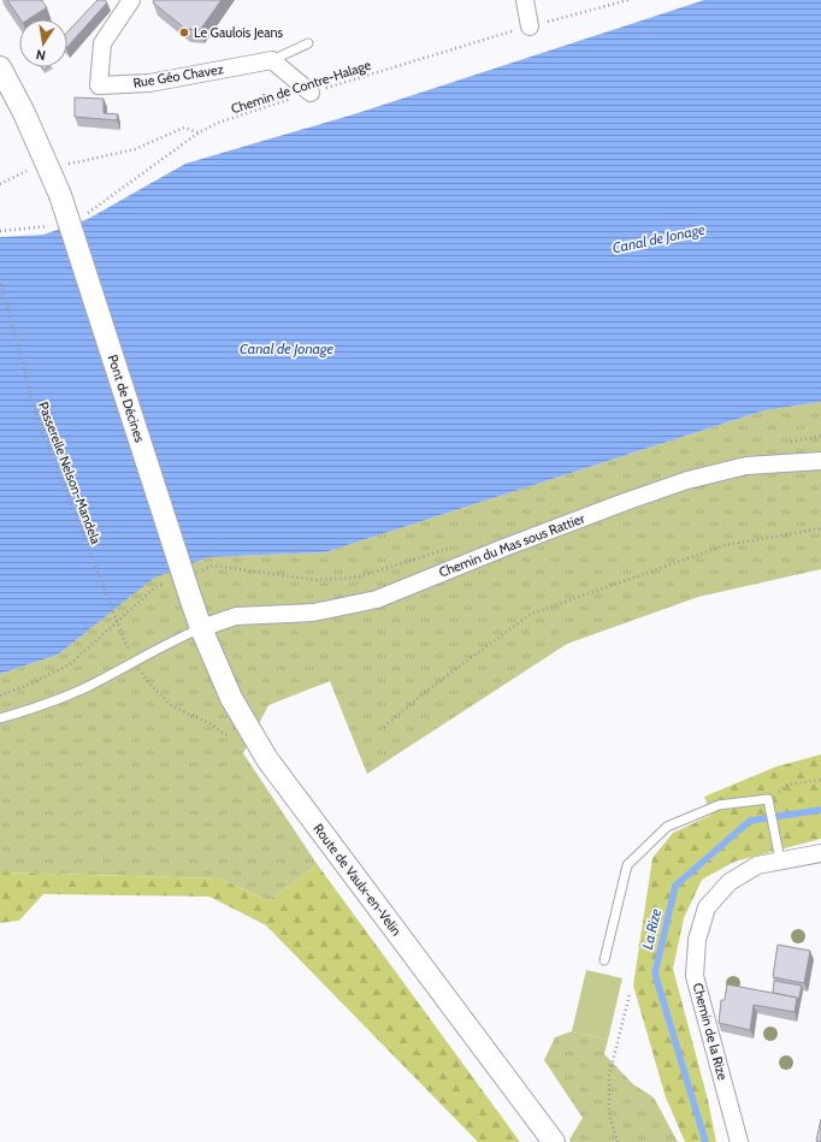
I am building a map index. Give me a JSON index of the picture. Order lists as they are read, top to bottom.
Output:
{
  "streets": {
    "street": [
      "Rue Géo Chavez",
      "Pont de Décines",
      "Chemin du Mas sous Rattier",
      "Route de Vaulx-en-Velin",
      "Chemin de la Rize"
    ],
    "path": ["Chemin de Contre-Halage", "Passerelle Nelson-Mandela"]
  },
  "crossings": [
    ["Pont de Décines", "Route de Vaulx-en-Velin"],
    ["Chemin du Mas sous Rattier", "Route de Vaulx-en-Velin"]
  ],
  "water": ["Canal de Jonage", "La Rize"],
  "places": ["Le Gaulois Jeans"],
  "north": "bottom"
}
